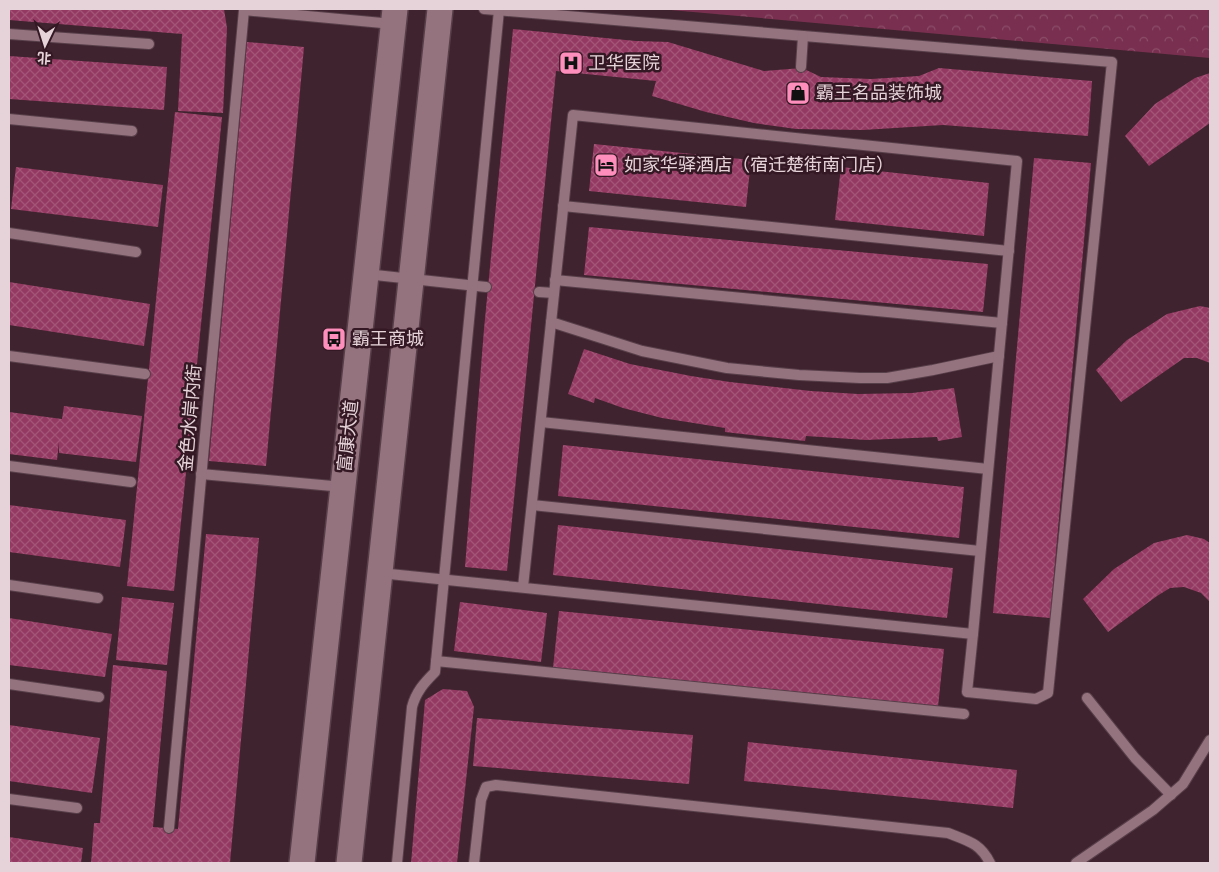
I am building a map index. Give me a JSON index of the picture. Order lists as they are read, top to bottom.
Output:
{
  "streets": {
    "street": ["富康大道"],
    "lane": ["金色水岸内街"]
  },
  "places": {
    "hospital": ["卫华医院"],
    "shop": ["霸王名品装饰城"],
    "hotel": ["如家华驿酒店（宿迁楚街南门店）"],
    "bus stop": ["霸王商城"]
  },
  "north": "bottom"
}
